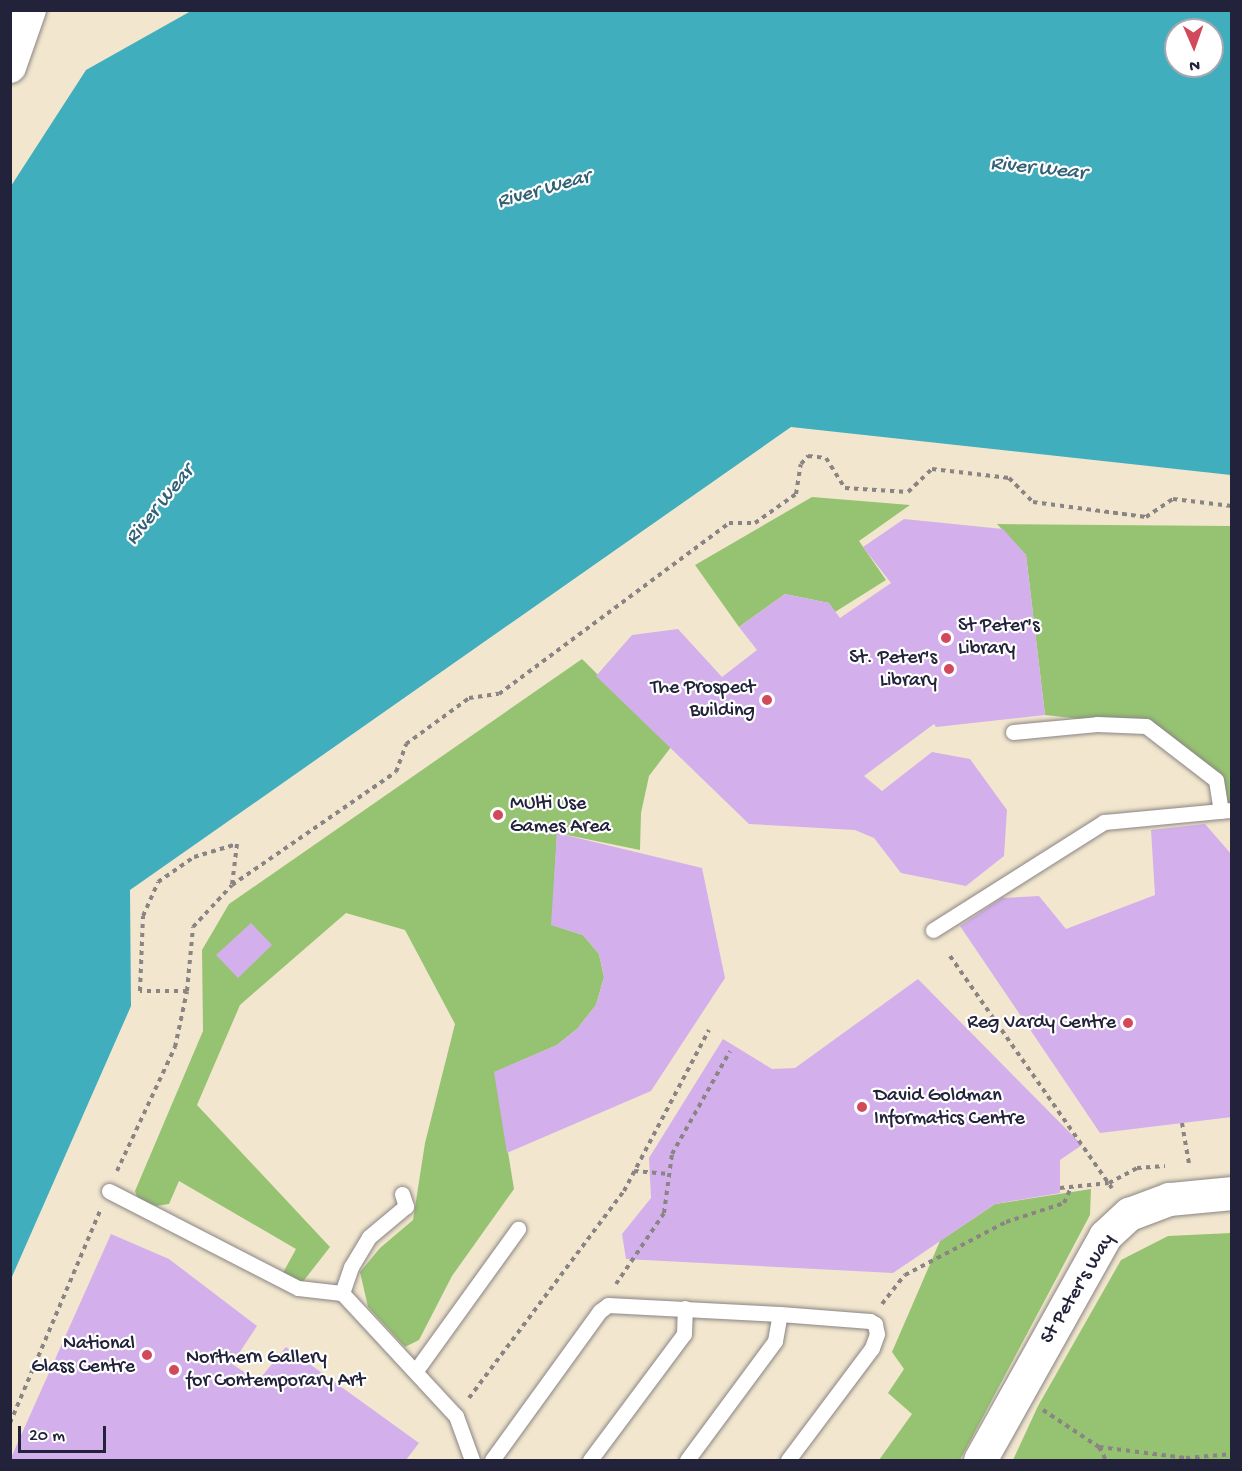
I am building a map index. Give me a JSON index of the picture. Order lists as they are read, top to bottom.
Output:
{
  "streets": {
    "street": ["St Peter's Way"]
  },
  "water": ["River Wear"],
  "places": [
    "St Peter's Library",
    "St. Peter's Library",
    "The Prospect Building",
    "MUlti Use Games Area",
    "Reg Vardy Centre",
    "David Goldman Informatics Centre",
    "National Glass Centre",
    "Northern Gallery for Contemporary Art"
  ],
  "scale_bar": "20 m",
  "north": "bottom"
}
